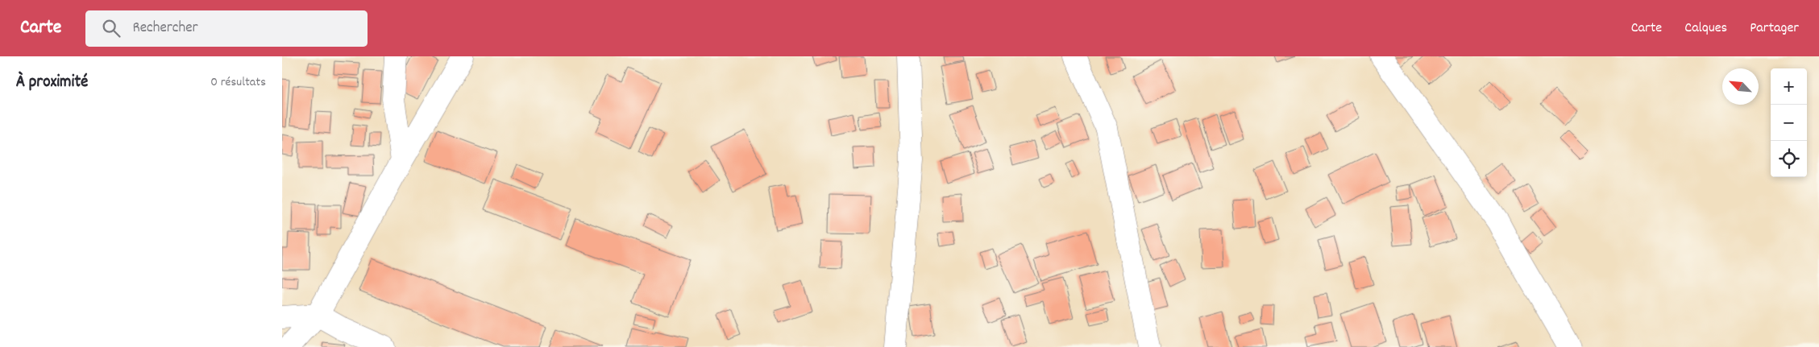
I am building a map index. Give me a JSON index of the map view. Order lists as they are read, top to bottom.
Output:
{
  "north": "top left",
  "page": {
    "header": "Carte",
    "search": "Rechercher",
    "nav": ["Carte", "Calques", "Partager"],
    "heading": ["À proximité", "0 résultats"],
    "map_buttons": ["+", "−"]
  }
}
